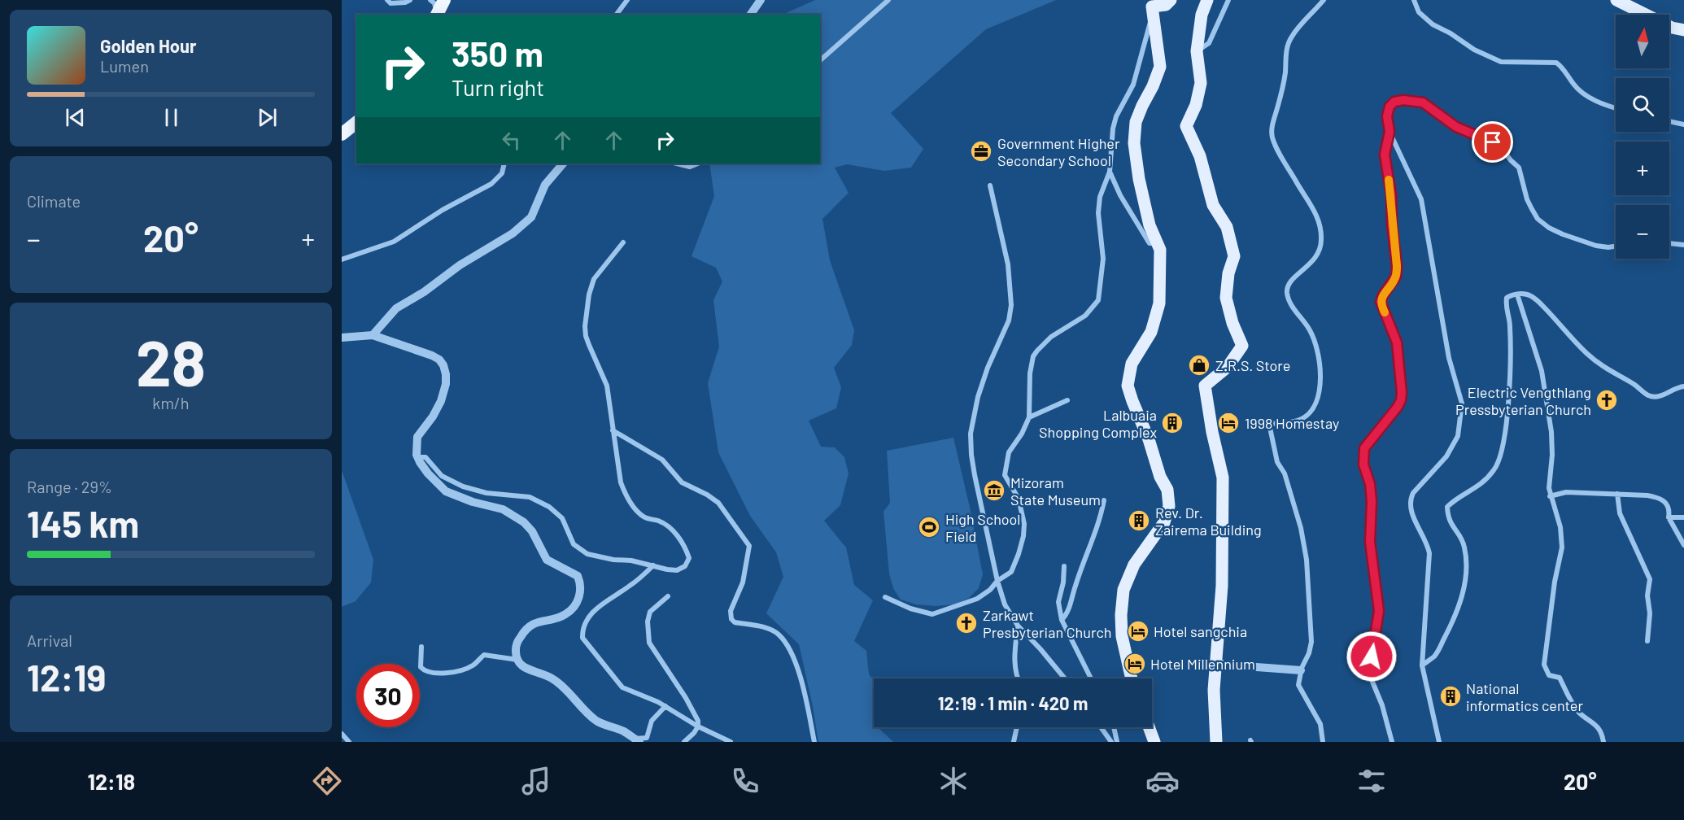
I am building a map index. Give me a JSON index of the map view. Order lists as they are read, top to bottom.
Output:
{
  "places": {
    "office": ["Government Higher Secondary School"],
    "shop": ["Z.R.S. Store"],
    "church": ["Electric Vengthlang Pressbyterian Church", "Zarkawt Presbyterian Church"],
    "building": ["Lalbuaia Shopping Complex", "Rev. Dr. Zairema Building", "National informatics center"],
    "hotel": ["1998 Homestay", "Hotel sangchia", "Hotel Millennium"],
    "museum": ["Mizoram State Museum"],
    "sports": ["High School Field"]
  },
  "north": "top",
  "page": {
    "map_buttons": ["+", "−"],
    "turn": ["350 m", "Turn right"],
    "song": ["Golden Hour", "Lumen"],
    "tile": [
      "Climate",
      ["28", "km/h"],
      ["Range · 29%", "145 km"],
      ["Arrival", "12:19"]
    ],
    "heat": ["−", "20°", "+"],
    "limit": "30",
    "trip": "12:19 · 1 min · 420 m",
    "tabs": ["12:18", "20°"]
  }
}
